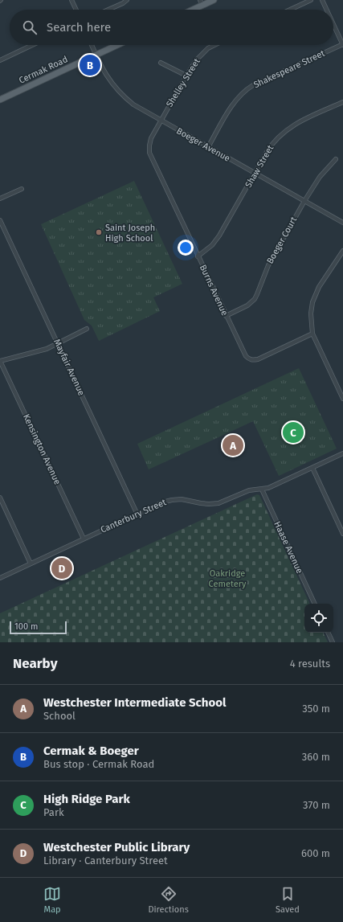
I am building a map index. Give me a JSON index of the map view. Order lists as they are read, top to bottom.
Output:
{
  "streets": {
    "main road": ["Cermak Road"],
    "street": [
      "Shakespeare Street",
      "Shelley Street",
      "Boeger Avenue",
      "Shaw Street",
      "Boeger Court",
      "Burns Avenue",
      "Mayfair Avenue",
      "Kensington Avenue",
      "Canterbury Street",
      "Haase Avenue"
    ]
  },
  "crossings": [
    ["Shakespeare Street", "Boeger Avenue"],
    ["Cermak Road", "Boeger Avenue"],
    ["Shelley Street", "Boeger Avenue"],
    ["Shelley Street", "Burns Avenue"],
    ["Boeger Avenue", "Shaw Street"],
    ["Boeger Avenue", "Boeger Court"],
    ["Boeger Avenue", "Burns Avenue"],
    ["Shaw Street", "Burns Avenue"],
    ["Boeger Court", "Burns Avenue"],
    ["Mayfair Avenue", "Canterbury Street"],
    ["Kensington Avenue", "Canterbury Street"],
    ["Canterbury Street", "Haase Avenue"]
  ],
  "parks": ["Oakridge Cemetery"],
  "places": ["Saint Joseph High School"],
  "scale_bar": "100 m",
  "page": {
    "search": "Search here",
    "pins": [
      "B",
      "C",
      "A",
      "D"
    ],
    "scale": "100 m",
    "heading": ["Nearby", "4 results"],
    "list": [
      {
        "mark": "A",
        "name": "Westchester Intermediate School",
        "note": "School",
        "value": "350 m"
      },
      {
        "mark": "B",
        "name": "Cermak & Boeger",
        "note": "Bus stop · Cermak Road",
        "value": "360 m"
      },
      {
        "mark": "C",
        "name": "High Ridge Park",
        "note": "Park",
        "value": "370 m"
      },
      {
        "mark": "D",
        "name": "Westchester Public Library",
        "note": "Library · Canterbury Street",
        "value": "600 m"
      }
    ],
    "nav": ["Map", "Directions", "Saved"]
  }
}
